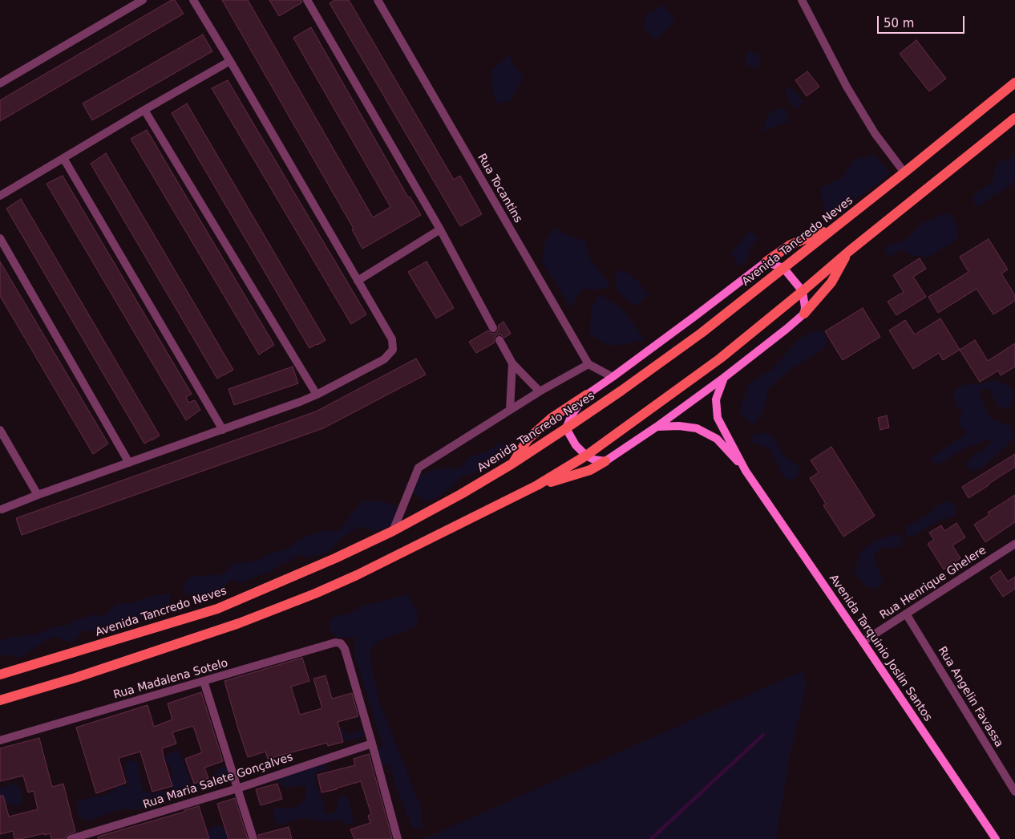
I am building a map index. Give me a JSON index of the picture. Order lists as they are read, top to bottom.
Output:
{
  "streets": {
    "main road": ["Avenida Tancredo Neves", "Avenida Tarquinio Joslin Santos"],
    "street": [
      "Rua Tocantins",
      "Rua Henrique Ghelere",
      "Rua Madalena Sotelo",
      "Rua Angelin Favassa",
      "Rua Maria Salete Gonçalves"
    ]
  },
  "crossings": [
    ["Rua Henrique Ghelere", "Avenida Tarquinio Joslin Santos"],
    ["Rua Henrique Ghelere", "Rua Angelin Favassa"],
    ["Rua Madalena Sotelo", "Rua Maria Salete Gonçalves"]
  ],
  "scale_bar": "50 m"
}
